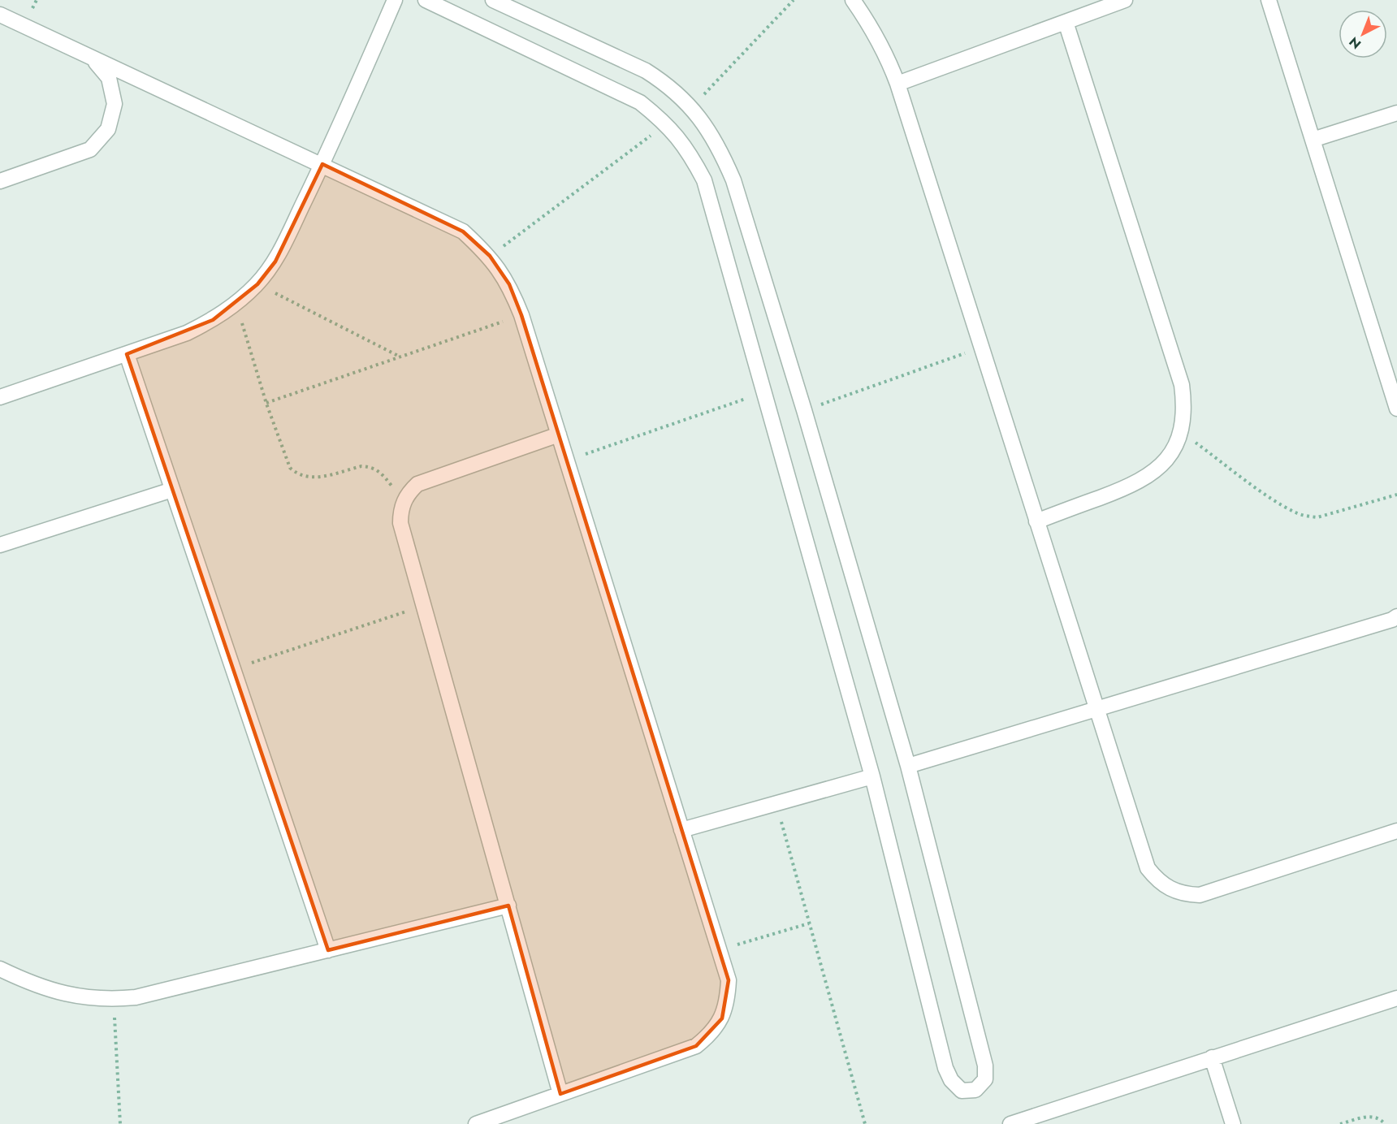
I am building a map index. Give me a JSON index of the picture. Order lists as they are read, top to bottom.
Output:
{
  "north": "bottom left"
}
